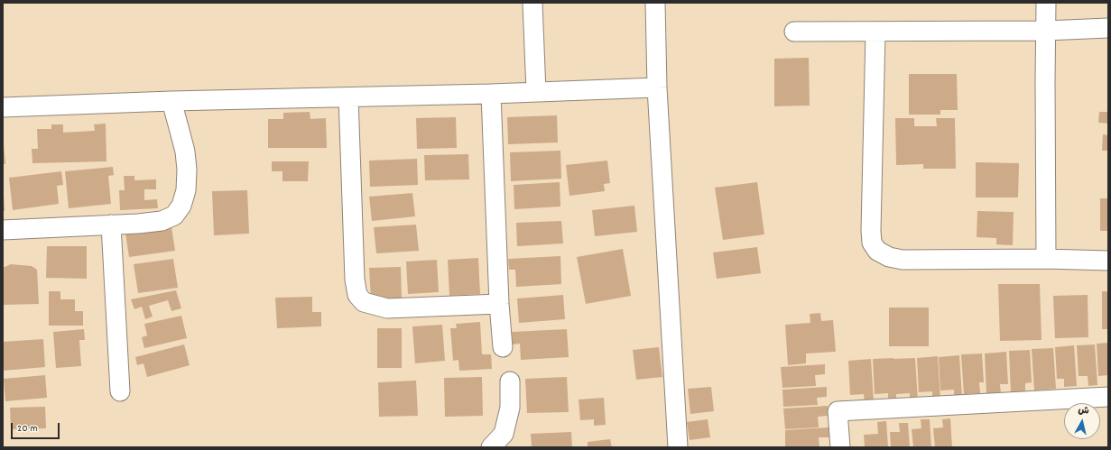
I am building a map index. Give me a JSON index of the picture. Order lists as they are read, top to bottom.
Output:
{
  "scale_bar": "20 m",
  "north": "top"
}
